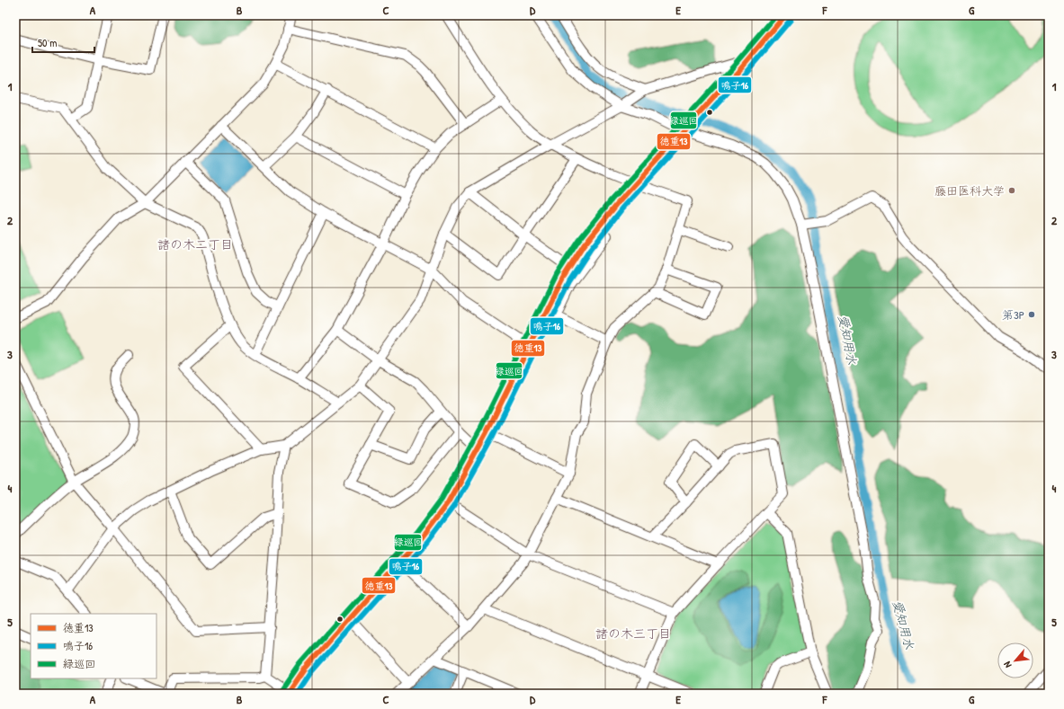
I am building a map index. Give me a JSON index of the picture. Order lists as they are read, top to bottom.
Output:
{
  "districts": ["諸の木二丁目", "諸の木三丁目"],
  "water": ["愛知用水"],
  "places": ["藤田医科大学", "第3P"],
  "lines": ["transit line 徳重13", "transit line 緑巡回", "transit line 鳴子16"],
  "legend": ["徳重13", "鳴子16", "緑巡回"],
  "scale_bar": "50 m",
  "north": "bottom left",
  "grid": {
    "columns": [
      "A",
      "B",
      "C",
      "D",
      "E",
      "F",
      "G"
    ],
    "rows": [
      "1",
      "2",
      "3",
      "4",
      "5"
    ]
  }
}
